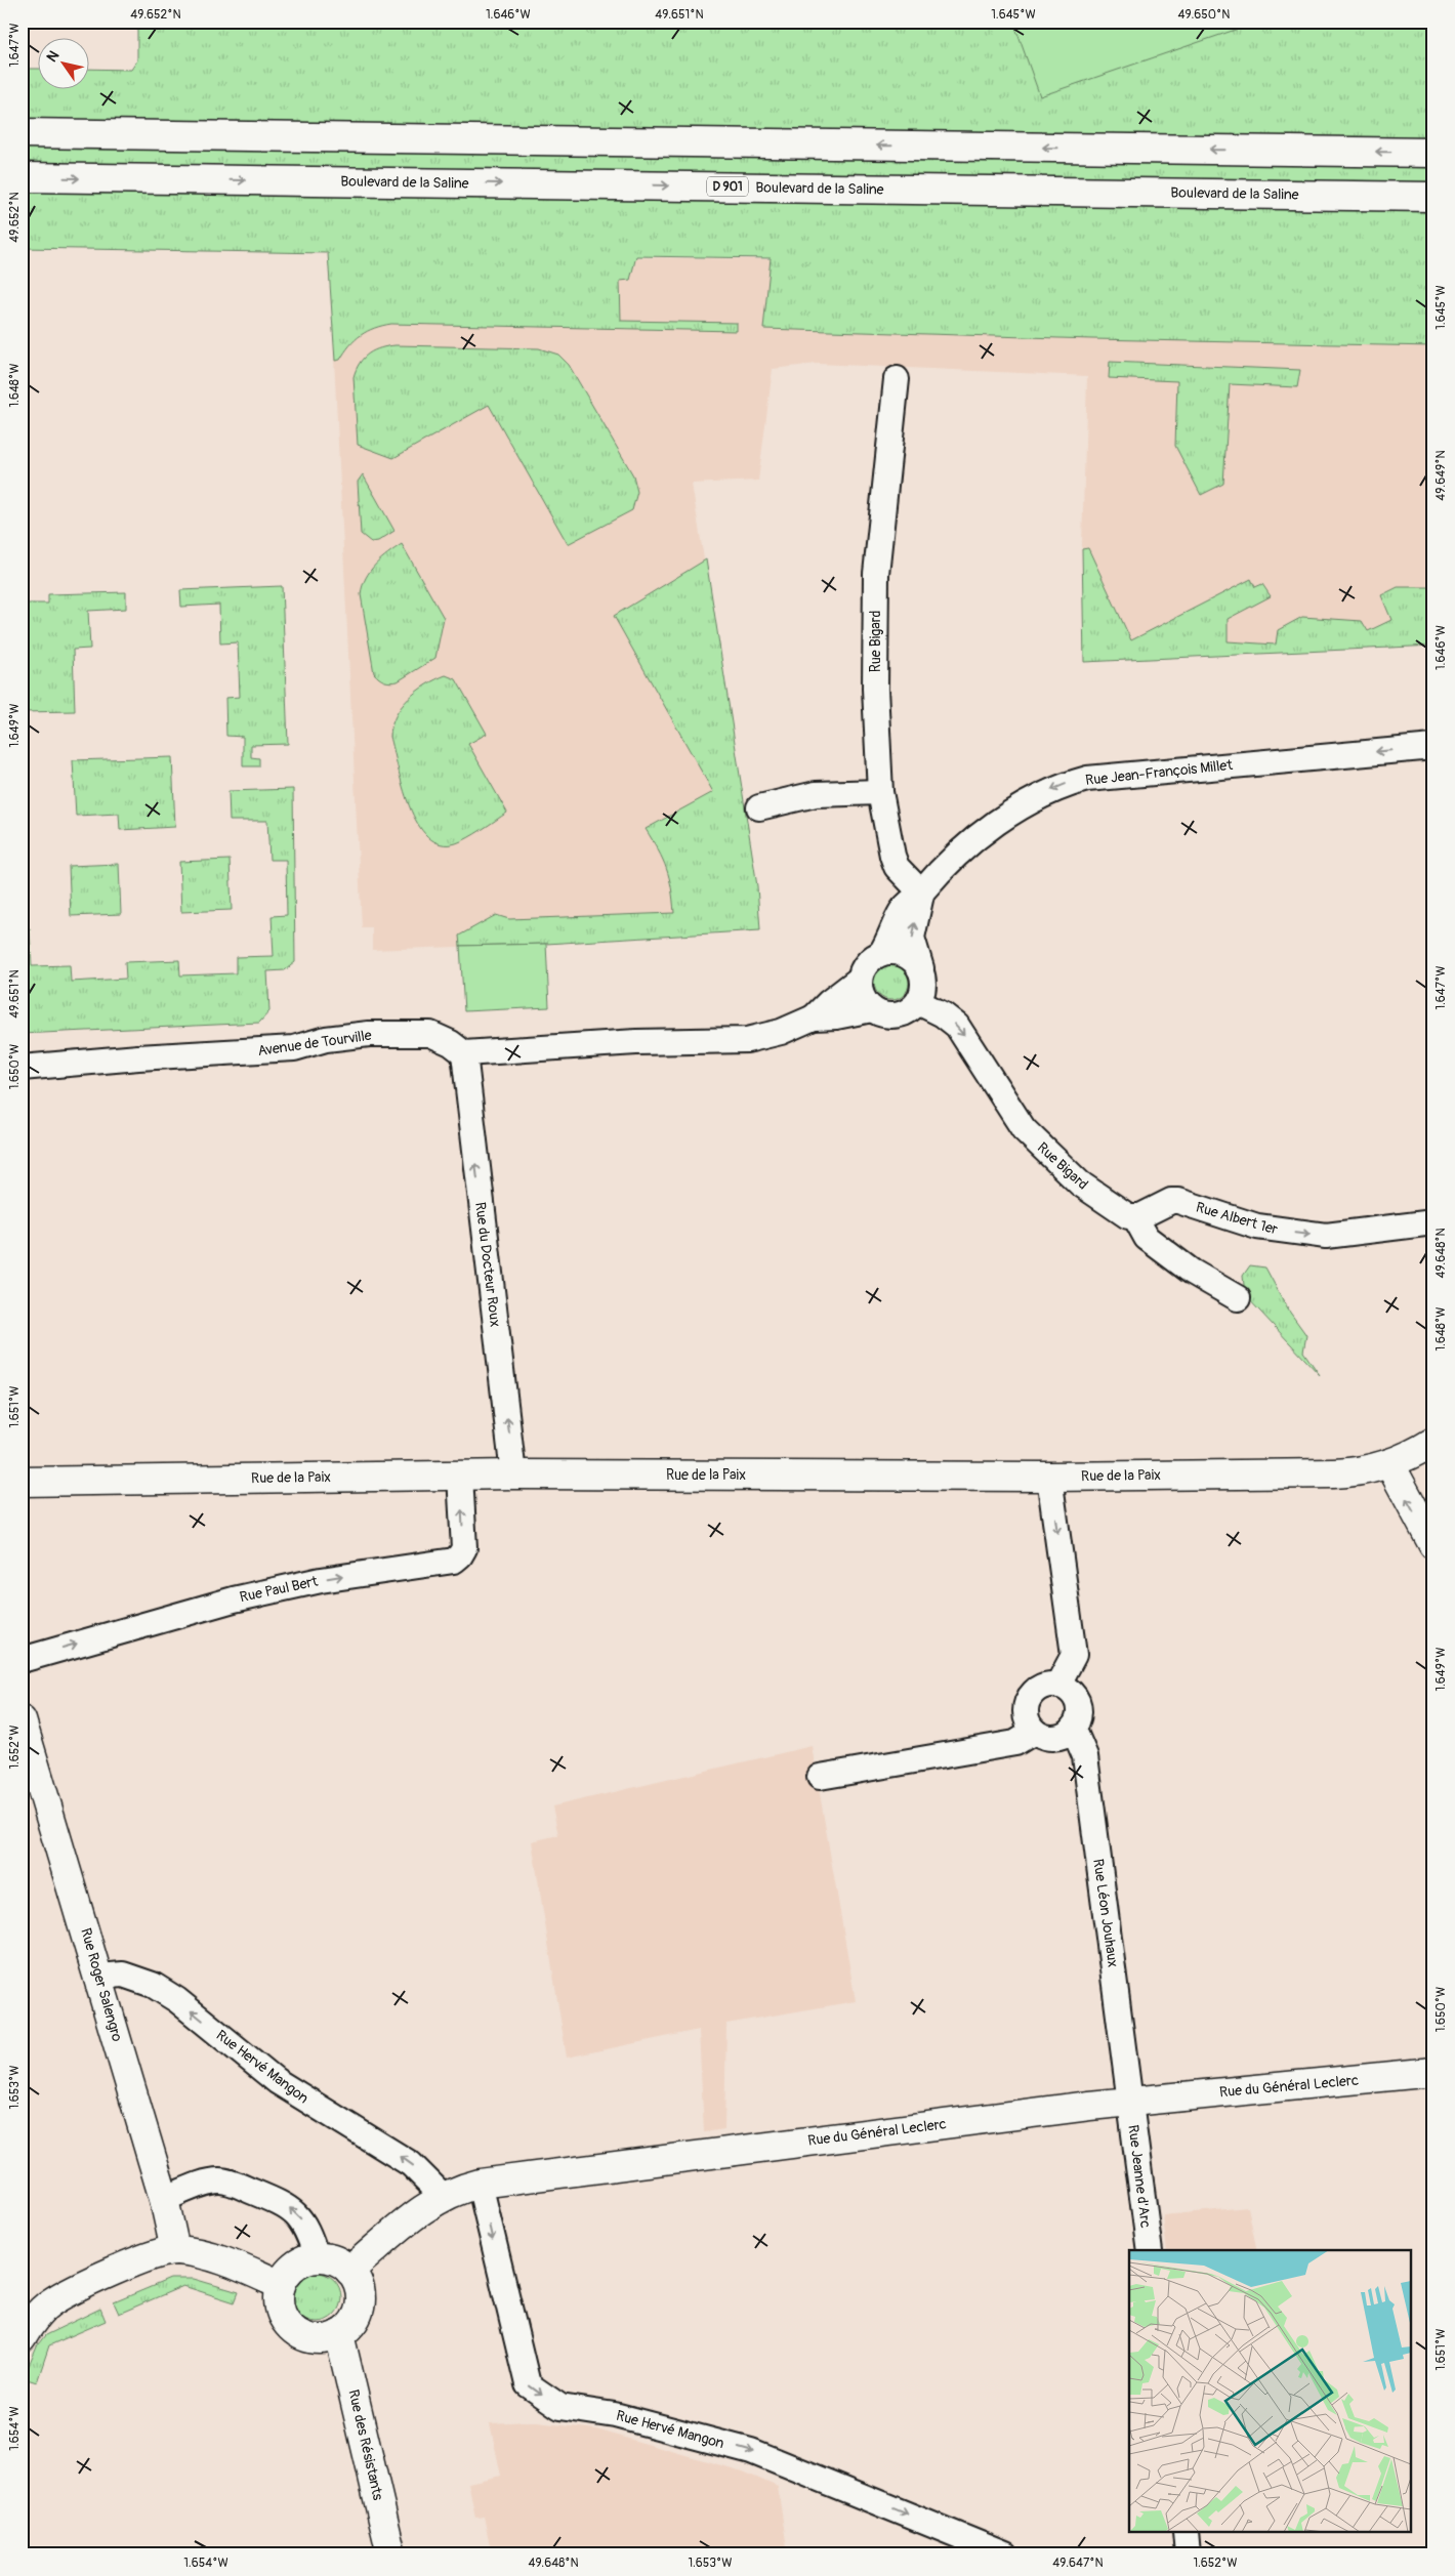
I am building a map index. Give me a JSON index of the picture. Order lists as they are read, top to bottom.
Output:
{
  "streets": {
    "main road": [
      "Boulevard de la Saline",
      "D 901",
      "Rue de la Paix",
      "Rue Roger Salengro",
      "Rue du Général Leclerc",
      "Rue des Résistants"
    ],
    "street": [
      "Rue Bigard",
      "Rue Jean-François Millet",
      "Avenue de Tourville",
      "Rue Albert 1er",
      "Rue du Docteur Roux",
      "Rue Paul Bert",
      "Rue Léon Jouhaux",
      "Rue Hervé Mangon",
      "Rue Jeanne d'Arc"
    ]
  },
  "crossings": [
    ["Rue Bigard", "Rue Jean-François Millet"],
    ["Rue Bigard", "Rue Albert 1er"],
    ["Avenue de Tourville", "Rue du Docteur Roux"],
    ["Rue du Docteur Roux", "Rue de la Paix"],
    ["Rue de la Paix", "Rue Paul Bert"],
    ["Rue Léon Jouhaux", "Rue du Général Leclerc"],
    ["Rue Léon Jouhaux", "Rue Jeanne d'Arc"],
    ["Rue Roger Salengro", "Rue Hervé Mangon"],
    ["Rue Hervé Mangon", "Rue du Général Leclerc"],
    ["Rue du Général Leclerc", "Rue Jeanne d'Arc"],
    ["Rue du Général Leclerc", "Rue des Résistants"]
  ],
  "one_way": [
    "Rue Bigard",
    "Rue Jean-François Millet",
    "Rue Albert 1er",
    "Rue du Docteur Roux",
    "Rue Paul Bert"
  ],
  "north": "top left",
  "coordinates": [
    "49.652°N",
    "1.646°W",
    "49.651°N",
    "1.645°W",
    "49.650°N",
    "1.647°W",
    "1.648°W",
    "49.649°N",
    "1.649°W",
    "1.650°W",
    "49.648°N",
    "1.651°W",
    "1.652°W",
    "1.653°W",
    "1.654°W",
    "49.647°N"
  ]
}
